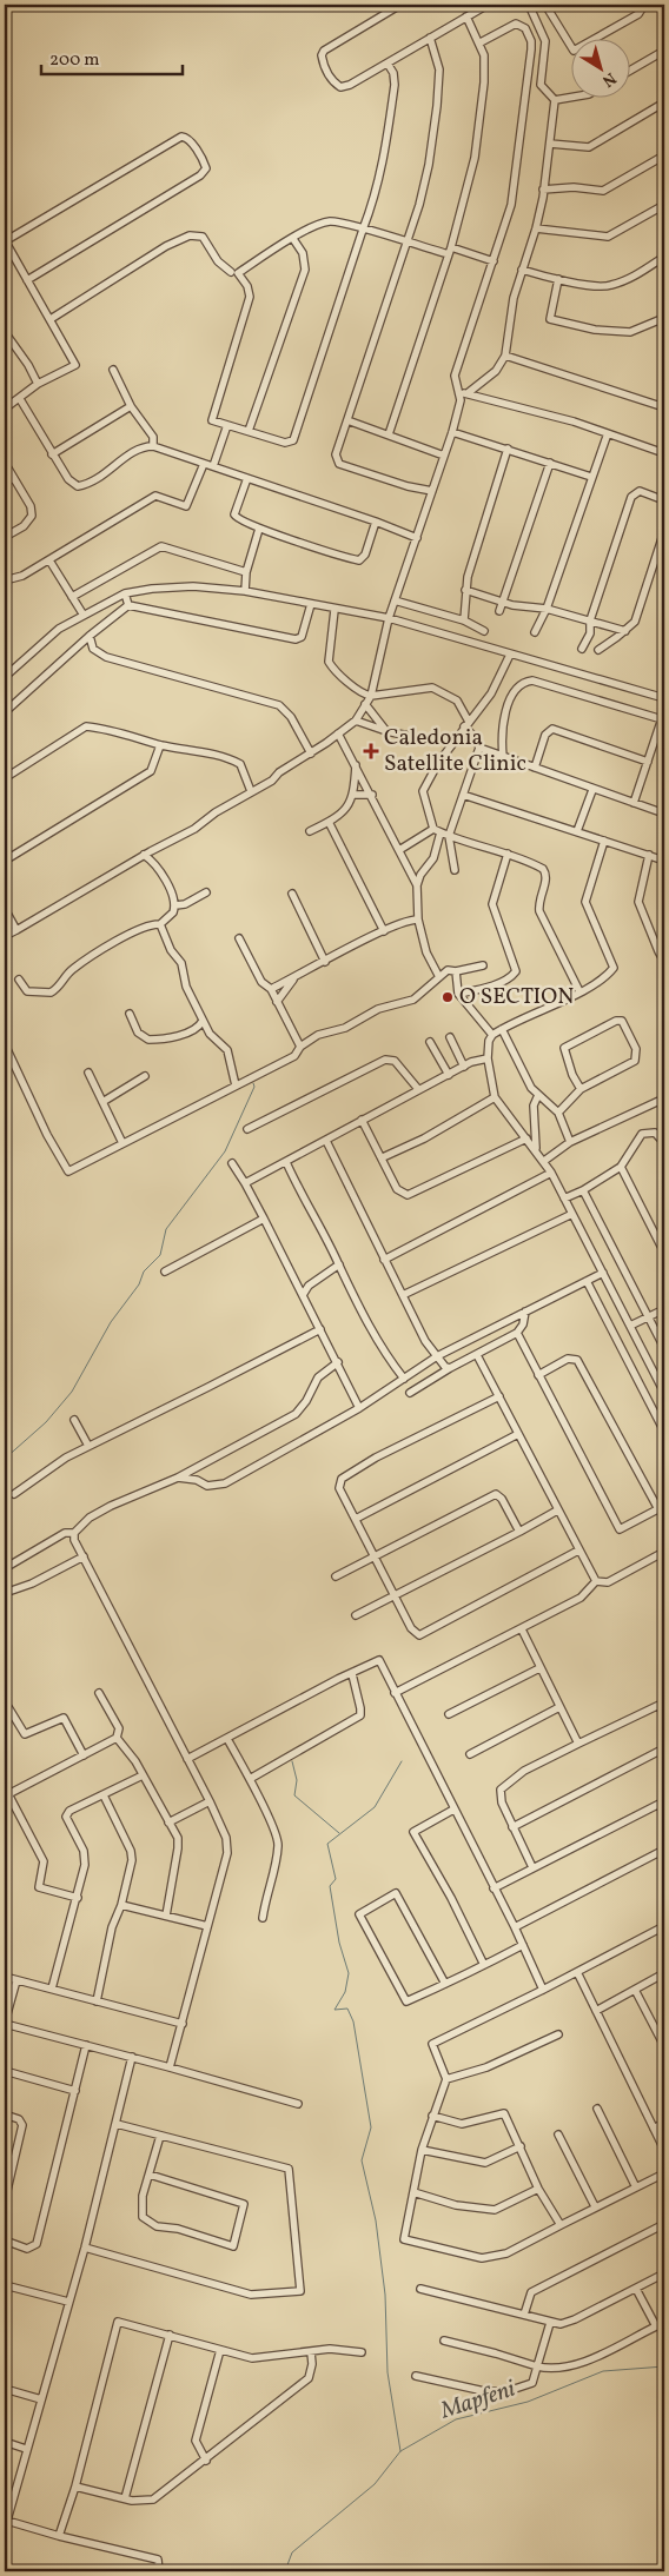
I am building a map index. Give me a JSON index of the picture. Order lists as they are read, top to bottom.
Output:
{
  "water": ["Mapfeni"],
  "places": {
    "health": ["Caledonia Satellite Clinic"],
    "other": ["O SECTION"]
  },
  "scale_bar": "200 m",
  "north": "bottom right"
}
